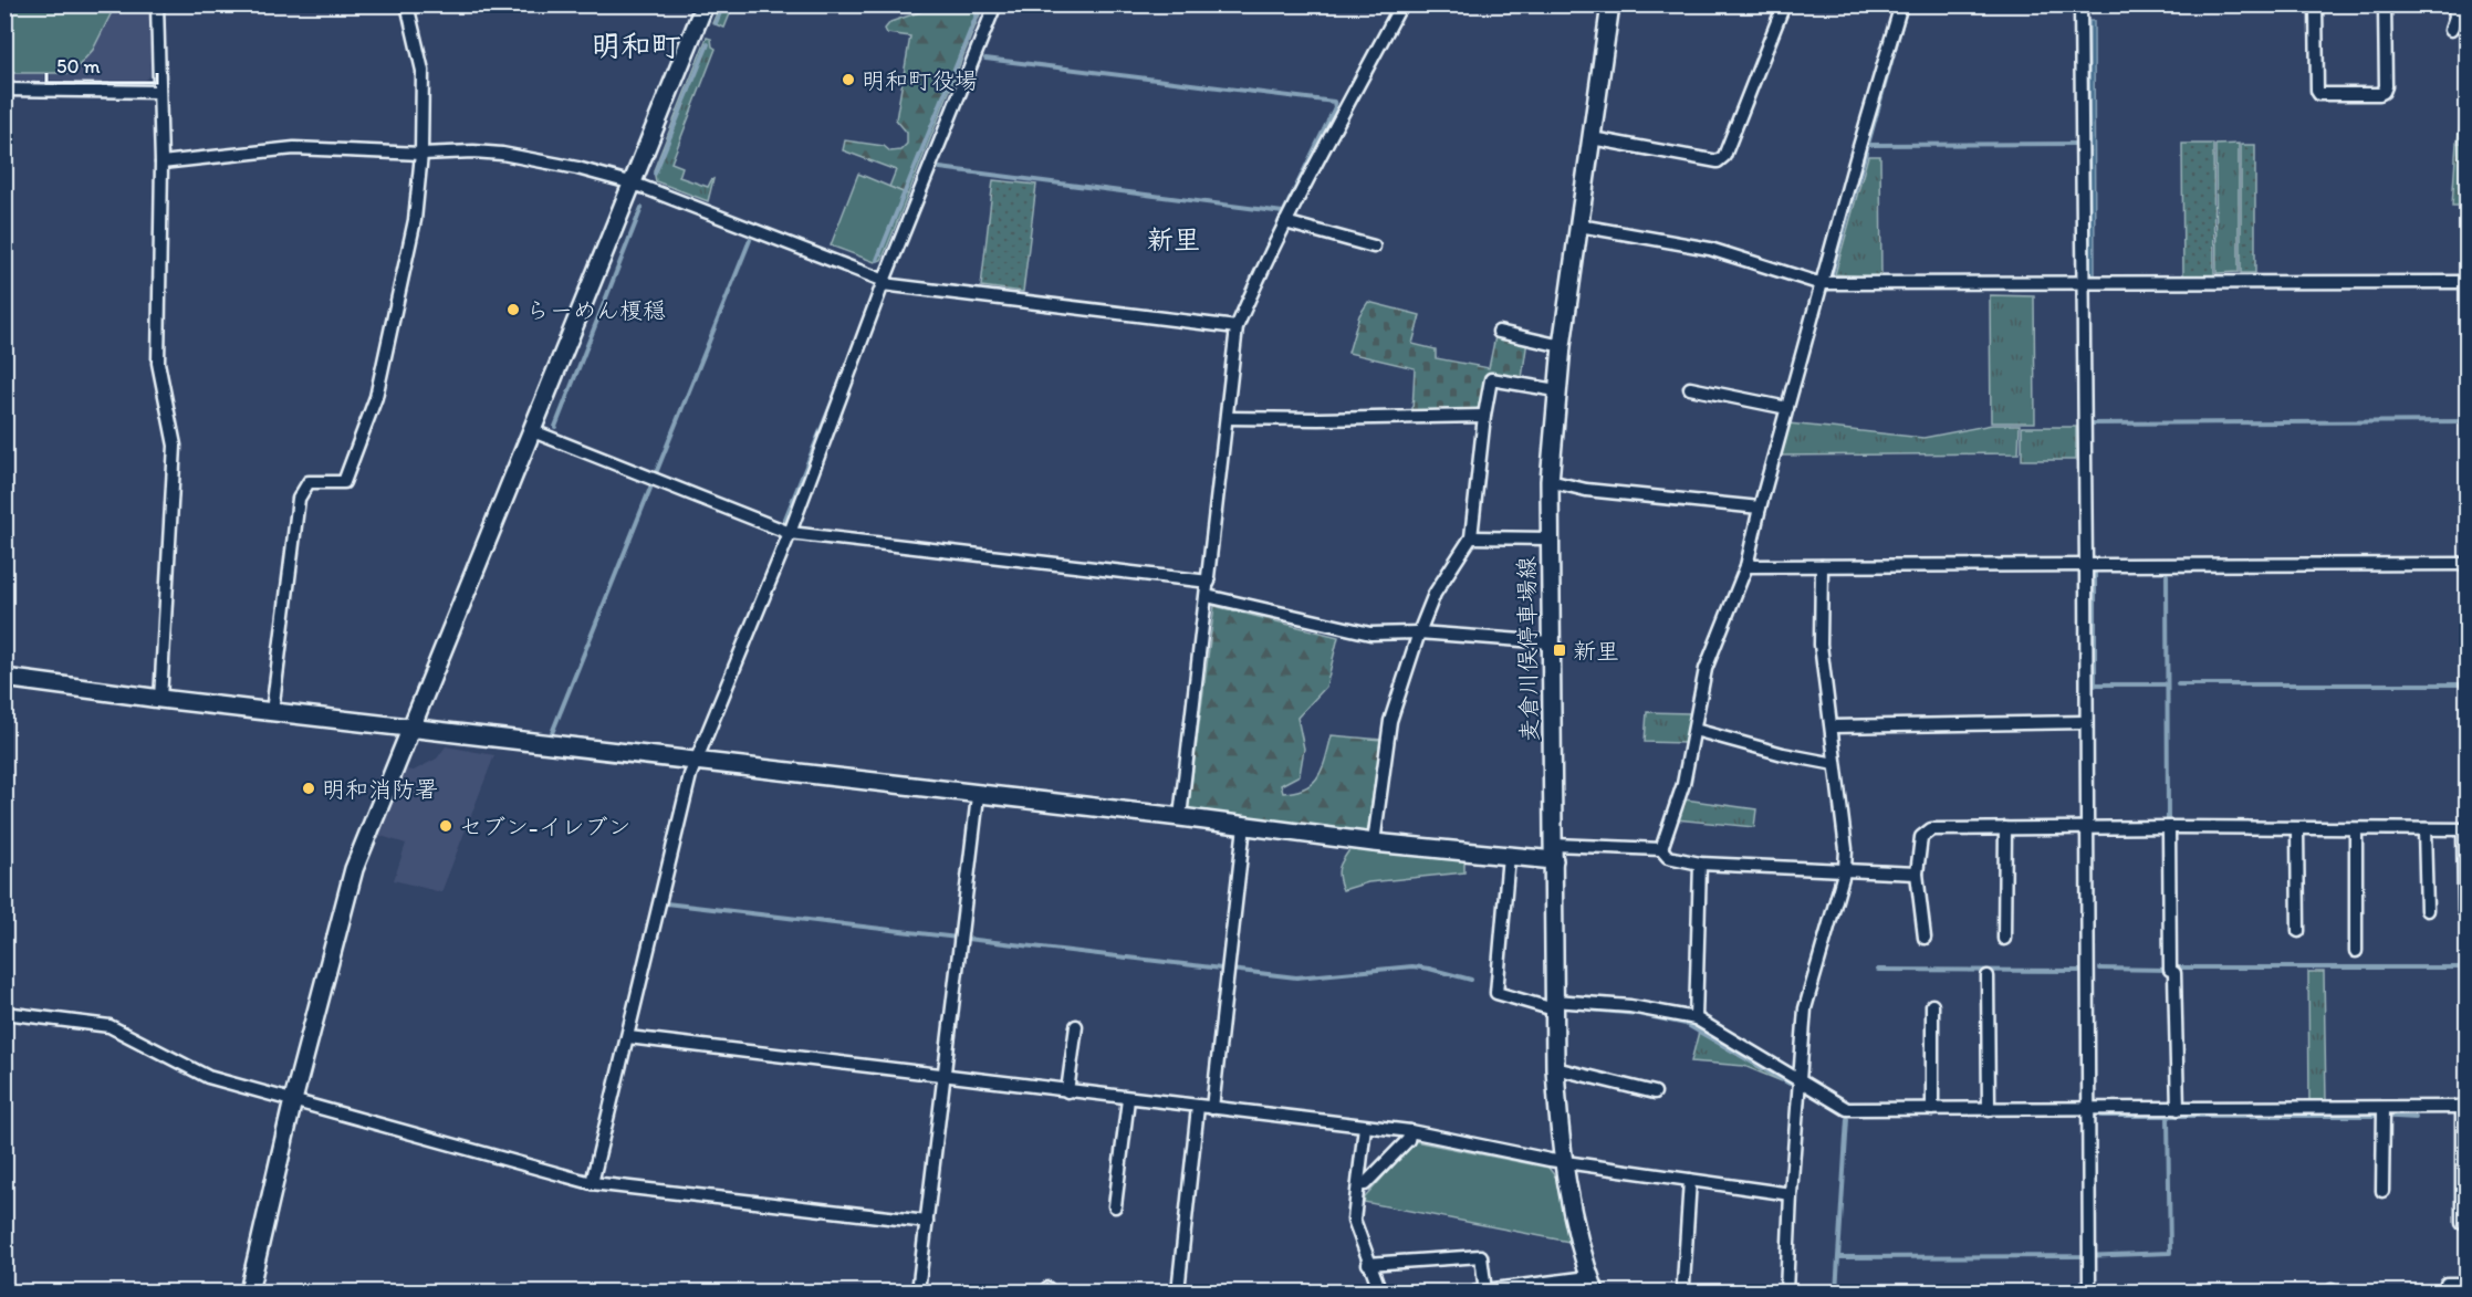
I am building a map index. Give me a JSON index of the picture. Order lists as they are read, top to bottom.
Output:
{
  "streets": {
    "street": ["麦倉川俣停車場線"]
  },
  "districts": ["明和町", "新里"],
  "places": {
    "other": [
      "明和町役場",
      "らーめん榎穏",
      "明和消防署",
      "セブン-イレブン"
    ],
    "transit": ["新里"]
  },
  "scale_bar": "50 m"
}
